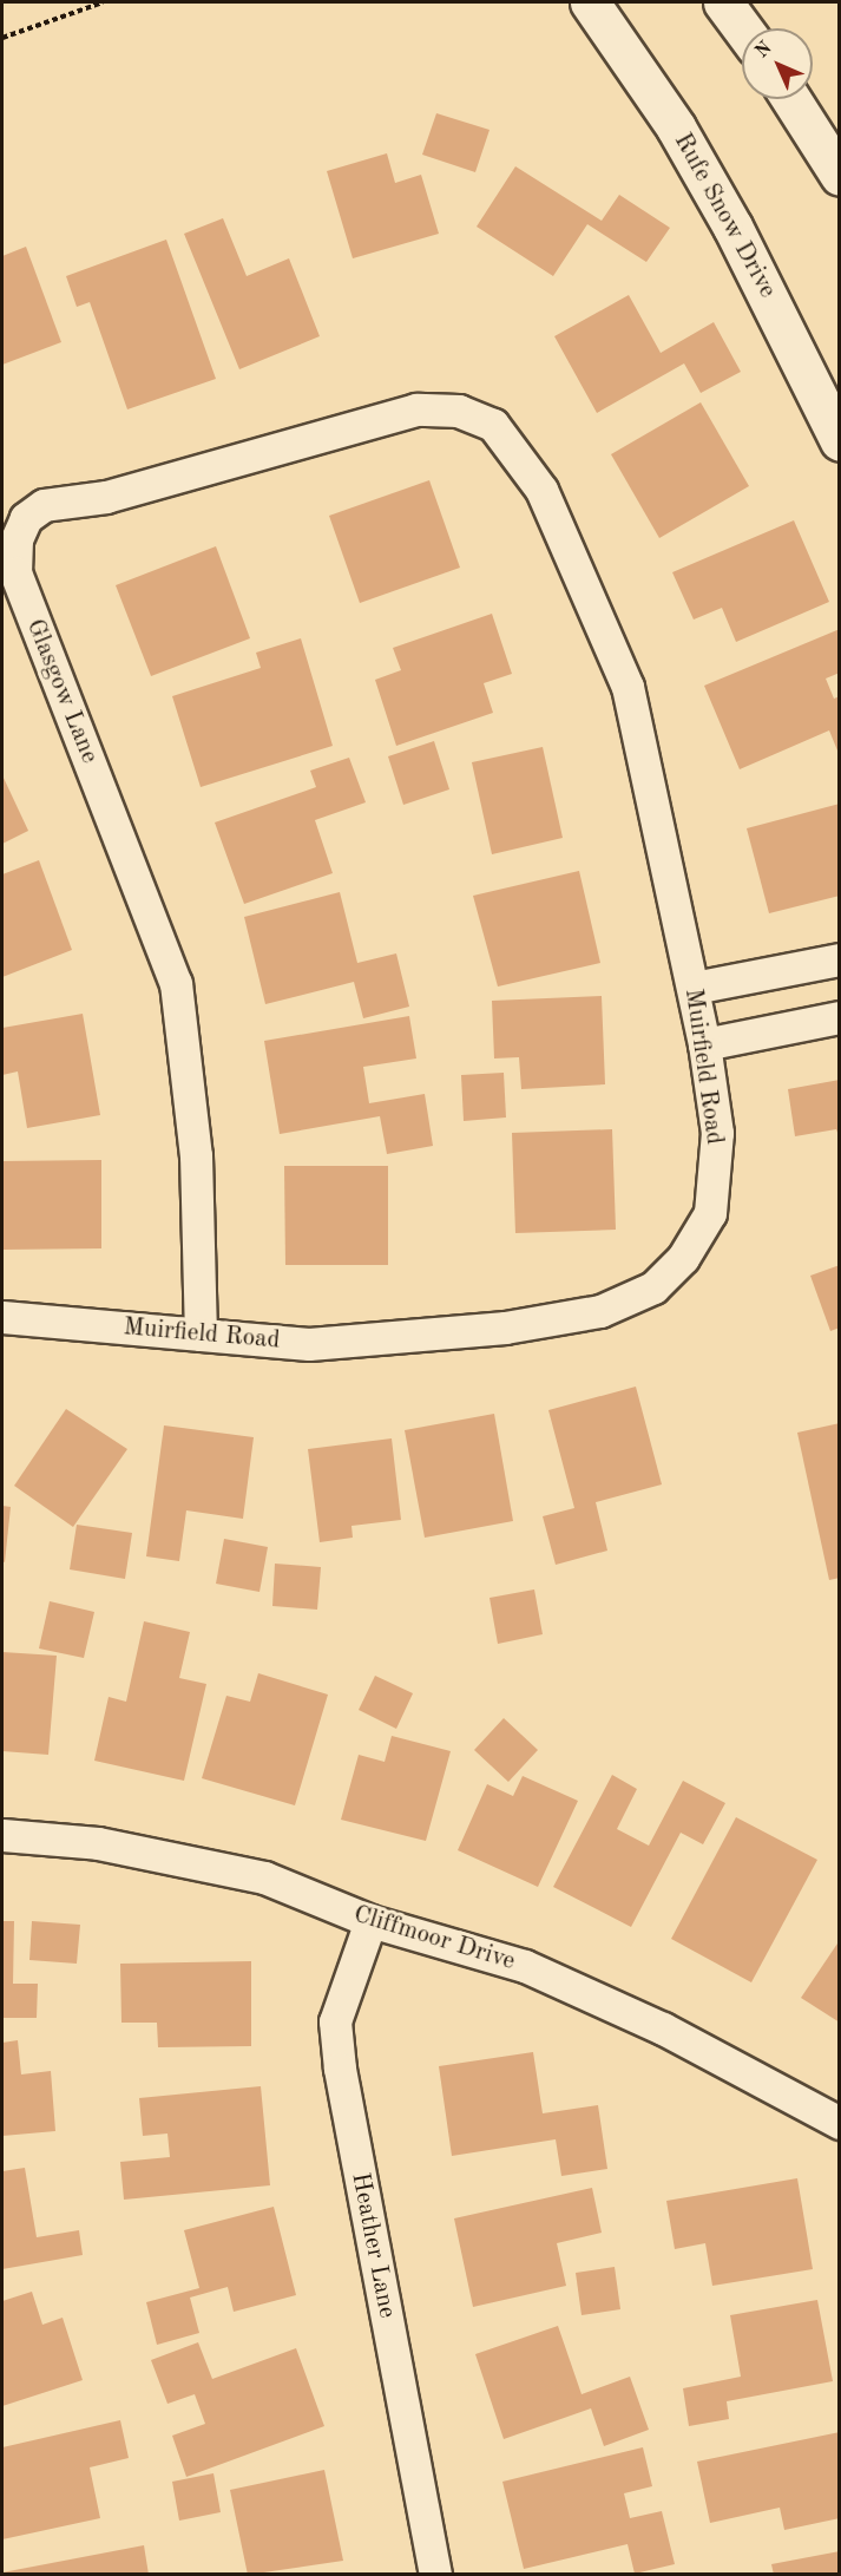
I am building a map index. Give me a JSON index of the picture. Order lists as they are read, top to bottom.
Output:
{
  "streets": {
    "main road": ["Rufe Snow Drive"],
    "street": [
      "Glasgow Lane",
      "Muirfield Road",
      "Cliffmoor Drive",
      "Heather Lane"
    ]
  },
  "crossings": [
    ["Glasgow Lane", "Muirfield Road"],
    ["Cliffmoor Drive", "Heather Lane"]
  ],
  "north": "top left"
}
